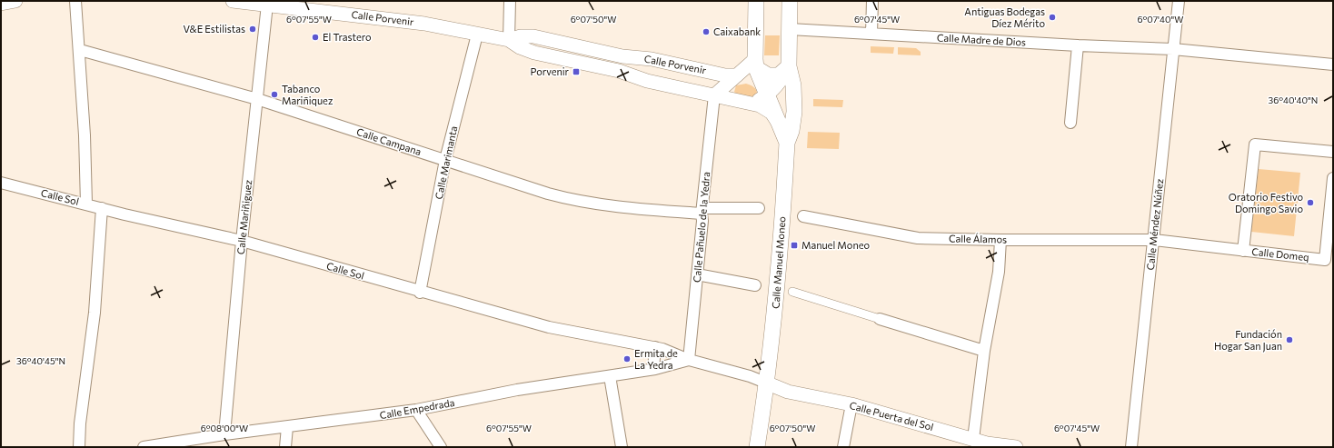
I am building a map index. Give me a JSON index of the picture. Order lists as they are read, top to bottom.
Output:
{
  "streets": {
    "main road": ["Calle Manuel Moneo"],
    "street": [
      "Calle Porvenir",
      "Calle Madre de Dios",
      "Calle Campana",
      "Calle Marimanta",
      "Calle Sol",
      "Calle Mariñiguez",
      "Calle Méndez Núñez",
      "Calle Pañuelo de la Yedra",
      "Calle Álamos",
      "Calle Domeq",
      "Calle Empedrada",
      "Calle Puerta del Sol"
    ]
  },
  "crossings": [
    ["Calle Porvenir", "Calle Marimanta"],
    ["Calle Porvenir", "Calle Mariñiguez"],
    ["Calle Porvenir", "Calle Pañuelo de la Yedra"],
    ["Calle Madre de Dios", "Calle Méndez Núñez"],
    ["Calle Campana", "Calle Marimanta"],
    ["Calle Campana", "Calle Mariñiguez"],
    ["Calle Campana", "Calle Pañuelo de la Yedra"],
    ["Calle Marimanta", "Calle Sol"],
    ["Calle Sol", "Calle Mariñiguez"],
    ["Calle Sol", "Calle Pañuelo de la Yedra"],
    ["Calle Sol", "Calle Manuel Moneo"],
    ["Calle Sol", "Calle Empedrada"],
    ["Calle Sol", "Calle Puerta del Sol"],
    ["Calle Mariñiguez", "Calle Empedrada"],
    ["Calle Méndez Núñez", "Calle Álamos"],
    ["Calle Méndez Núñez", "Calle Domeq"],
    ["Calle Pañuelo de la Yedra", "Calle Empedrada"],
    ["Calle Álamos", "Calle Domeq"],
    ["Calle Manuel Moneo", "Calle Puerta del Sol"]
  ],
  "places": {
    "other": [
      "Antiguas Bodegas Díez Mérito",
      "V&E Estilistas",
      "Caixabank",
      "El Trastero",
      "Tabanco Mariñiquez",
      "Oratorio Festivo Domingo Savio",
      "Fundación Hogar San Juan",
      "Ermita de La Yedra"
    ],
    "transit": ["Porvenir", "Manuel Moneo"]
  },
  "coordinates": [
    "6°07'55\"W",
    "6°07'50\"W",
    "6°07'45\"W",
    "6°07'40\"W",
    "36°40'40\"N",
    "36°40'45\"N",
    "6°08'00\"W"
  ]
}
